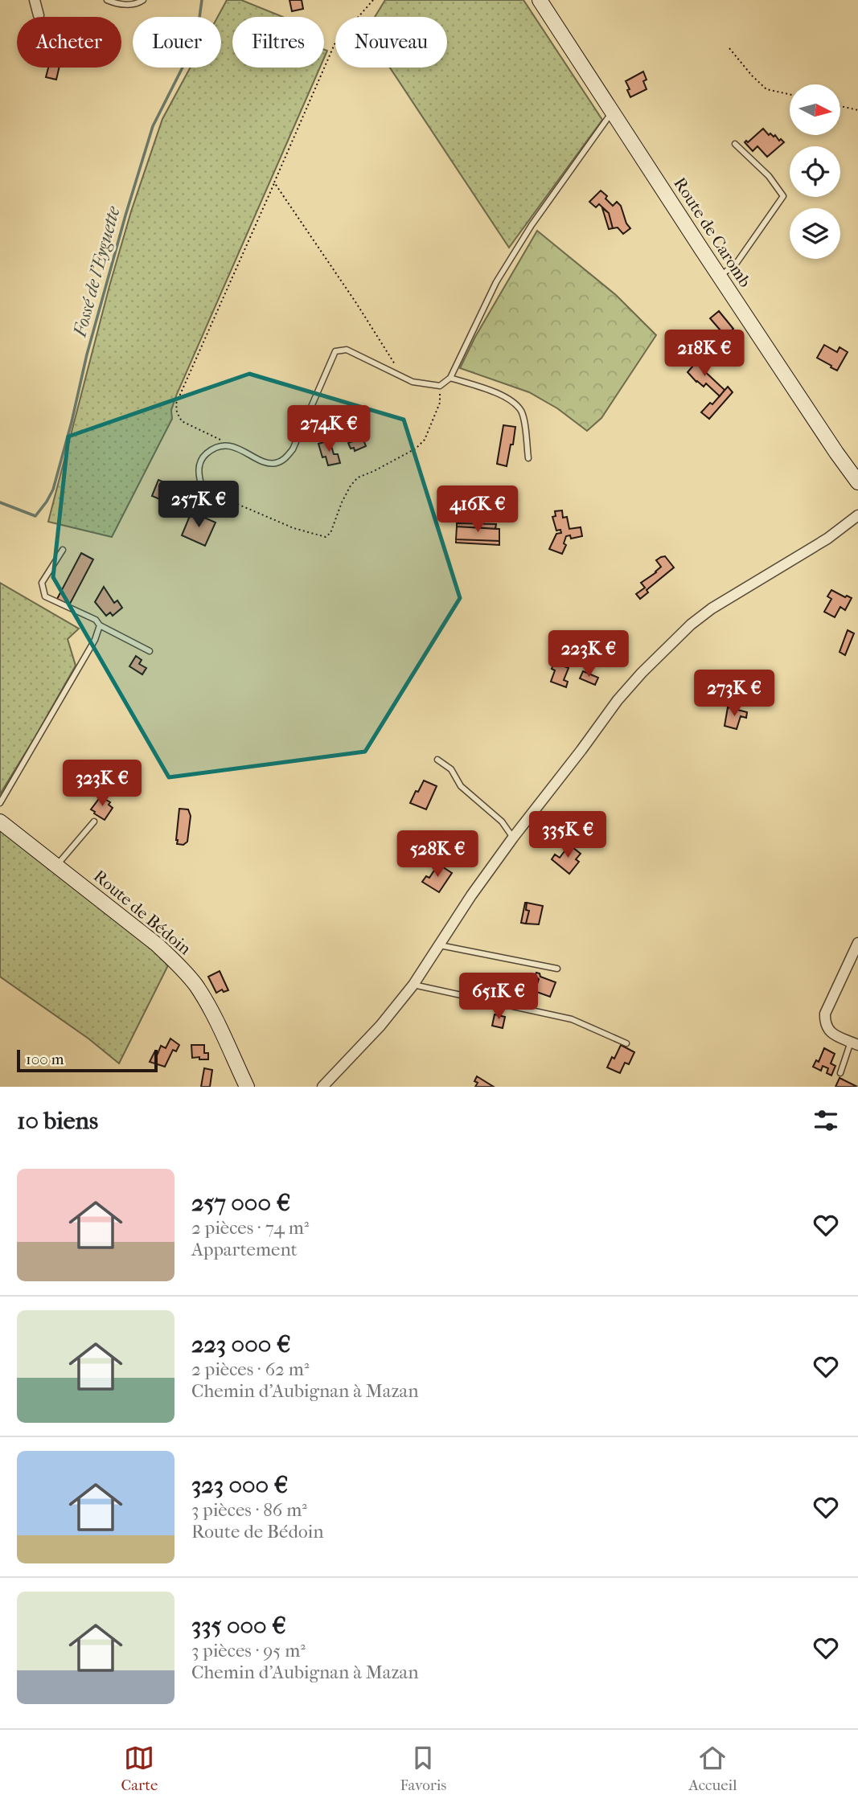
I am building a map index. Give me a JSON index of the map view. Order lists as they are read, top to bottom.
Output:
{
  "streets": {
    "main road": ["Route de Caromb", "Route de Bédoin"]
  },
  "water": ["Fossé de l'Eyguette"],
  "scale_bar": "100 m",
  "north": "right",
  "page": {
    "chip": [
      "Acheter",
      "Louer",
      "Filtres",
      "Nouveau"
    ],
    "price": [
      "218K €",
      "274K €",
      "257K €",
      "416K €",
      "223K €",
      "273K €",
      "323K €",
      "335K €",
      "528K €",
      "651K €"
    ],
    "scale": "100 m",
    "heading": "10 biens",
    "list": [
      {
        "name": "257 000 €",
        "note": "2 pièces · 74 m² · Appartement"
      },
      {
        "name": "223 000 €",
        "note": "2 pièces · 62 m² · Chemin d'Aubignan à Mazan"
      },
      {
        "name": "323 000 €",
        "note": "3 pièces · 86 m² · Route de Bédoin"
      },
      {
        "name": "335 000 €",
        "note": "3 pièces · 95 m² · Chemin d'Aubignan à Mazan"
      }
    ],
    "tabs": ["Carte", "Favoris", "Accueil"]
  }
}
